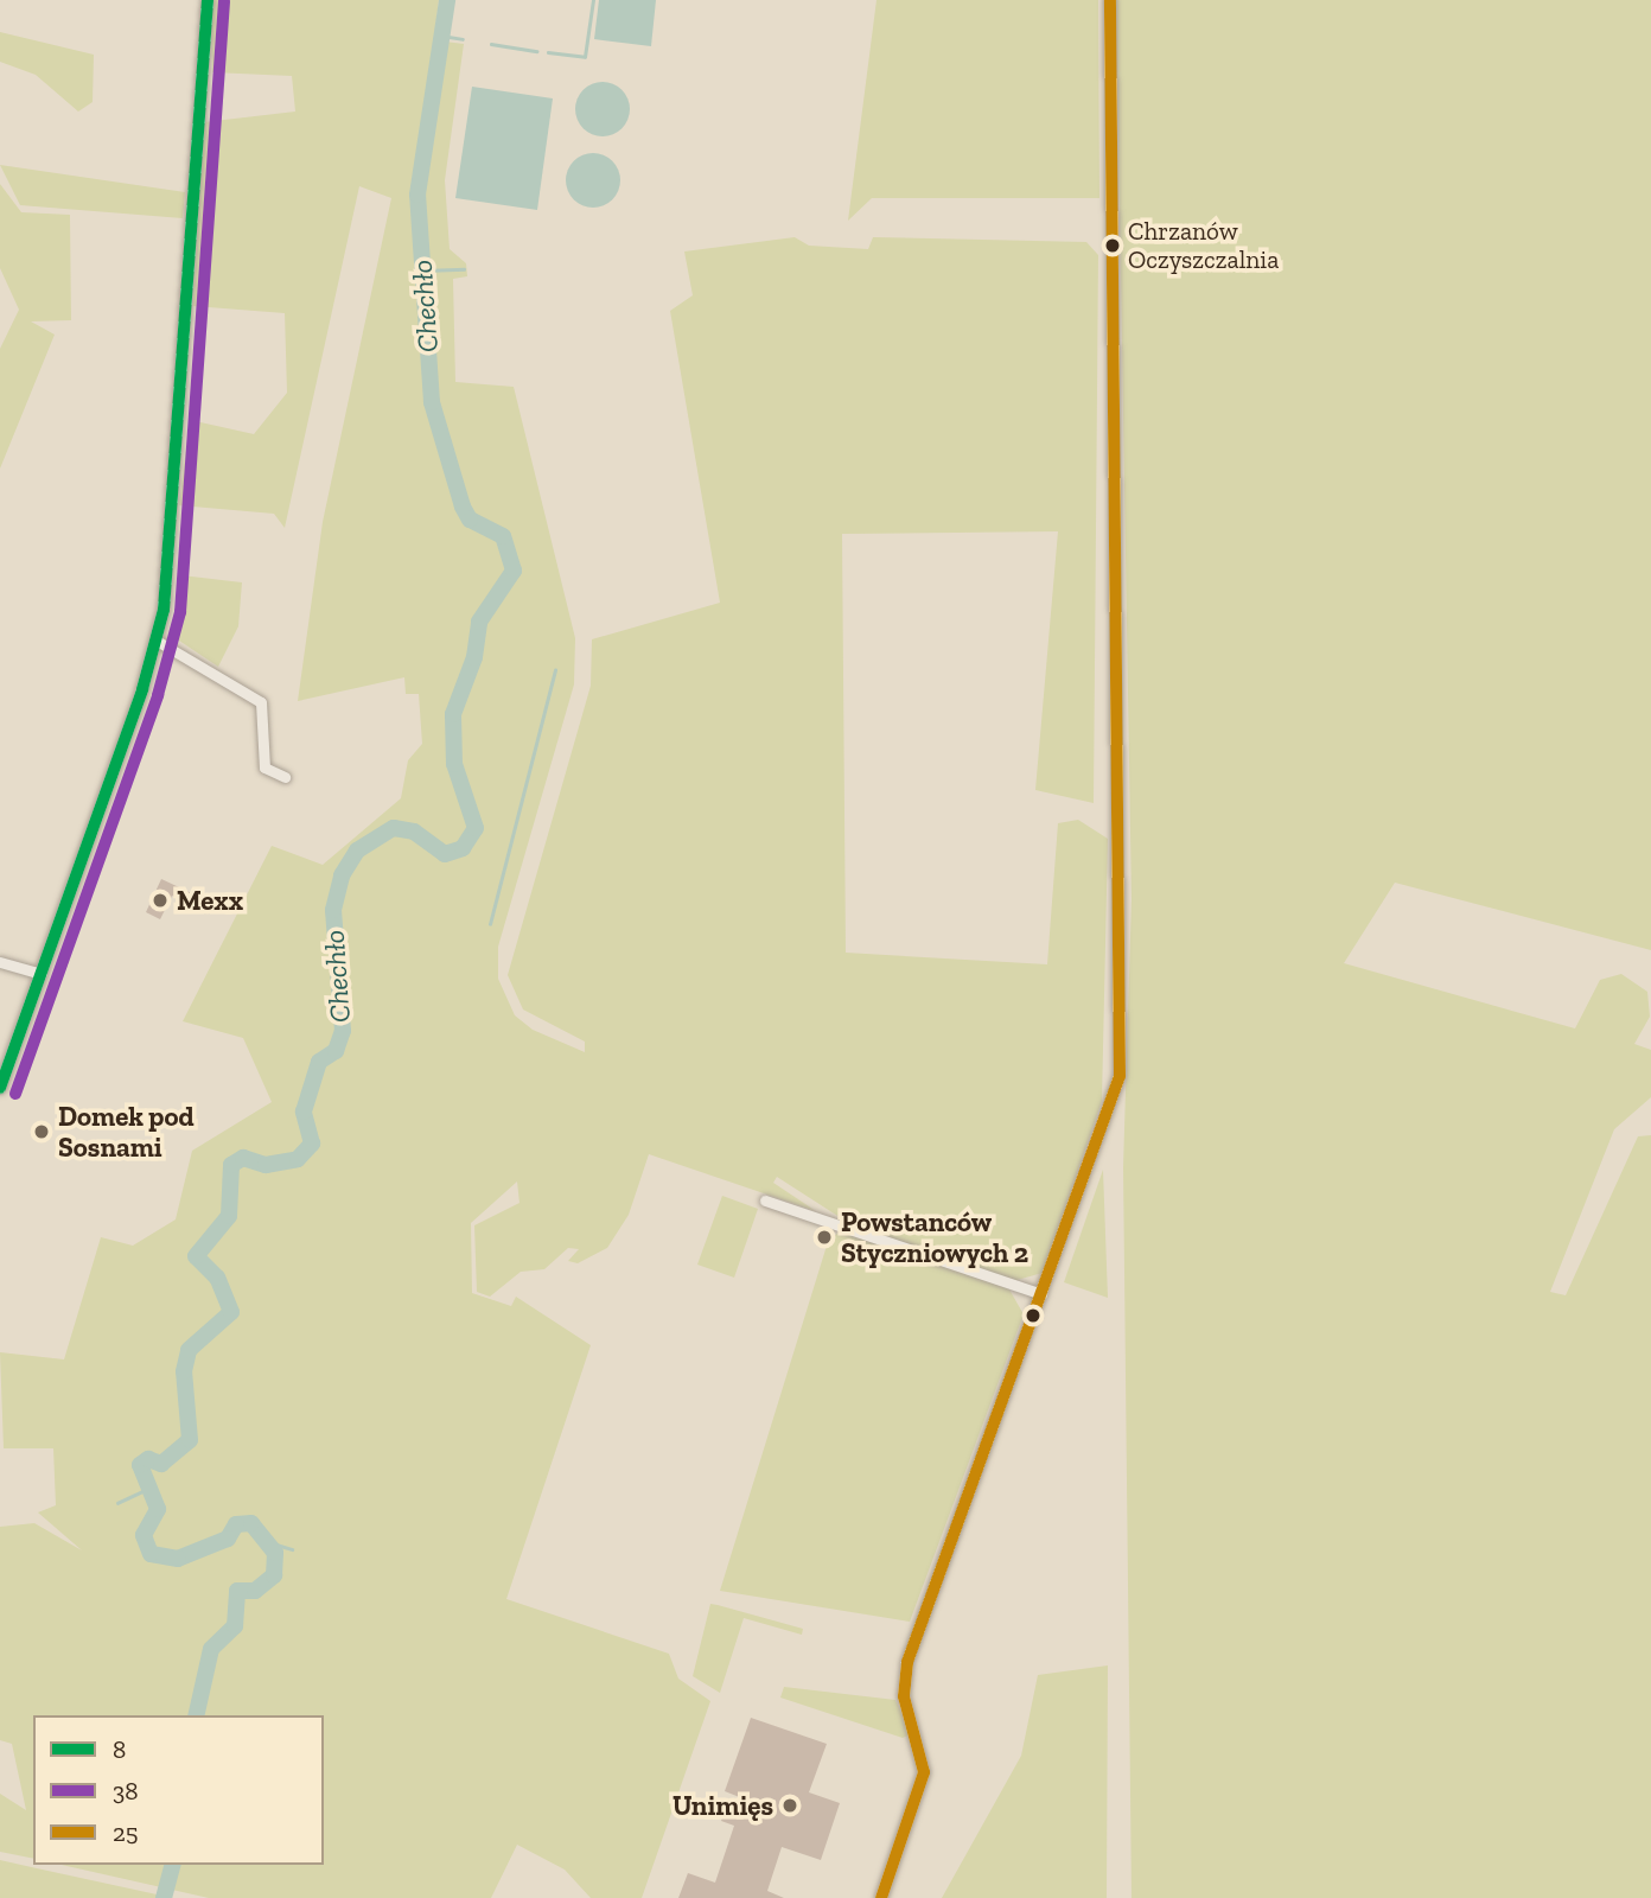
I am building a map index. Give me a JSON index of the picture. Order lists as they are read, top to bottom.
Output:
{
  "water": ["Chechło"],
  "places": [
    "Chrzanów Oczyszczalnia",
    "Mexx",
    "Domek pod Sosnami",
    "Powstanców Styczniowych 2",
    "Unimięs"
  ],
  "lines": ["transit line 8", "transit line 25", "transit line 38"],
  "legend": ["8", "38", "25"]
}
